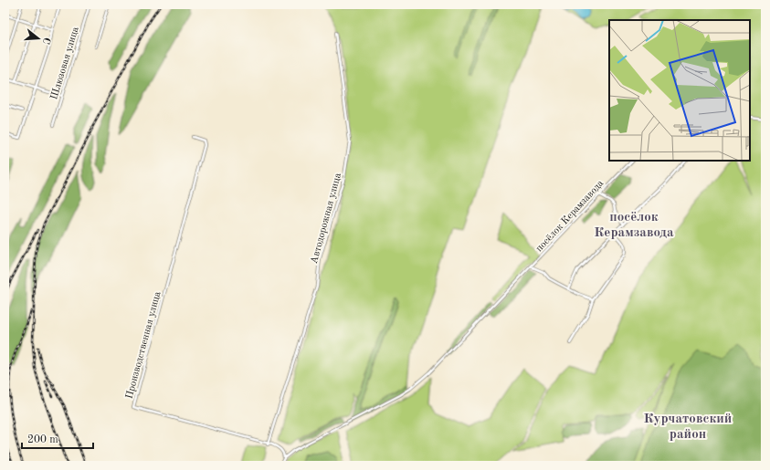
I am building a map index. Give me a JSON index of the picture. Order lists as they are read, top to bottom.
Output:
{
  "streets": {
    "street": [
      "Шлюзовая улица",
      "посёлок Керамзавода",
      "Автодорожная улица",
      "Производственная улица"
    ]
  },
  "crossings": [
    ["Автодорожная улица", "Производственная улица"]
  ],
  "districts": ["посёлок Керамзавода", "Курчатовский район"],
  "scale_bar": "200 m",
  "north": "right"
}
